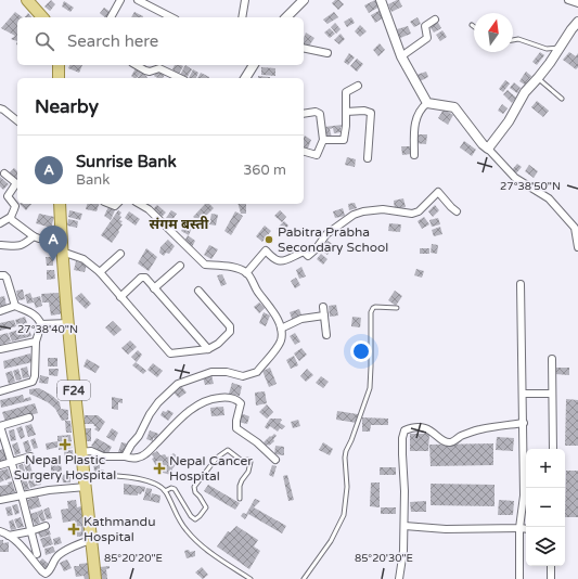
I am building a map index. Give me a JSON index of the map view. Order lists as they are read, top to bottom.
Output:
{
  "streets": {
    "main road": ["F24"]
  },
  "districts": ["संगम बस्ती"],
  "places": {
    "other": ["Pabitra Prabha Secondary School"],
    "health": ["Nepal Plastic Surgery Hospital", "Nepal Cancer Hospital", "Kathmandu Hospital"]
  },
  "north": "top",
  "page": {
    "search": "Search here",
    "heading": "Nearby",
    "list": [
      {
        "mark": "A",
        "name": "Sunrise Bank",
        "note": "Bank",
        "value": "360 m"
      }
    ],
    "pins": "A",
    "map_buttons": ["+", "−"]
  },
  "coordinates": [
    "27°38'50\"N",
    "27°38'40\"N",
    "85°20'20\"E",
    "85°20'30\"E"
  ]
}
